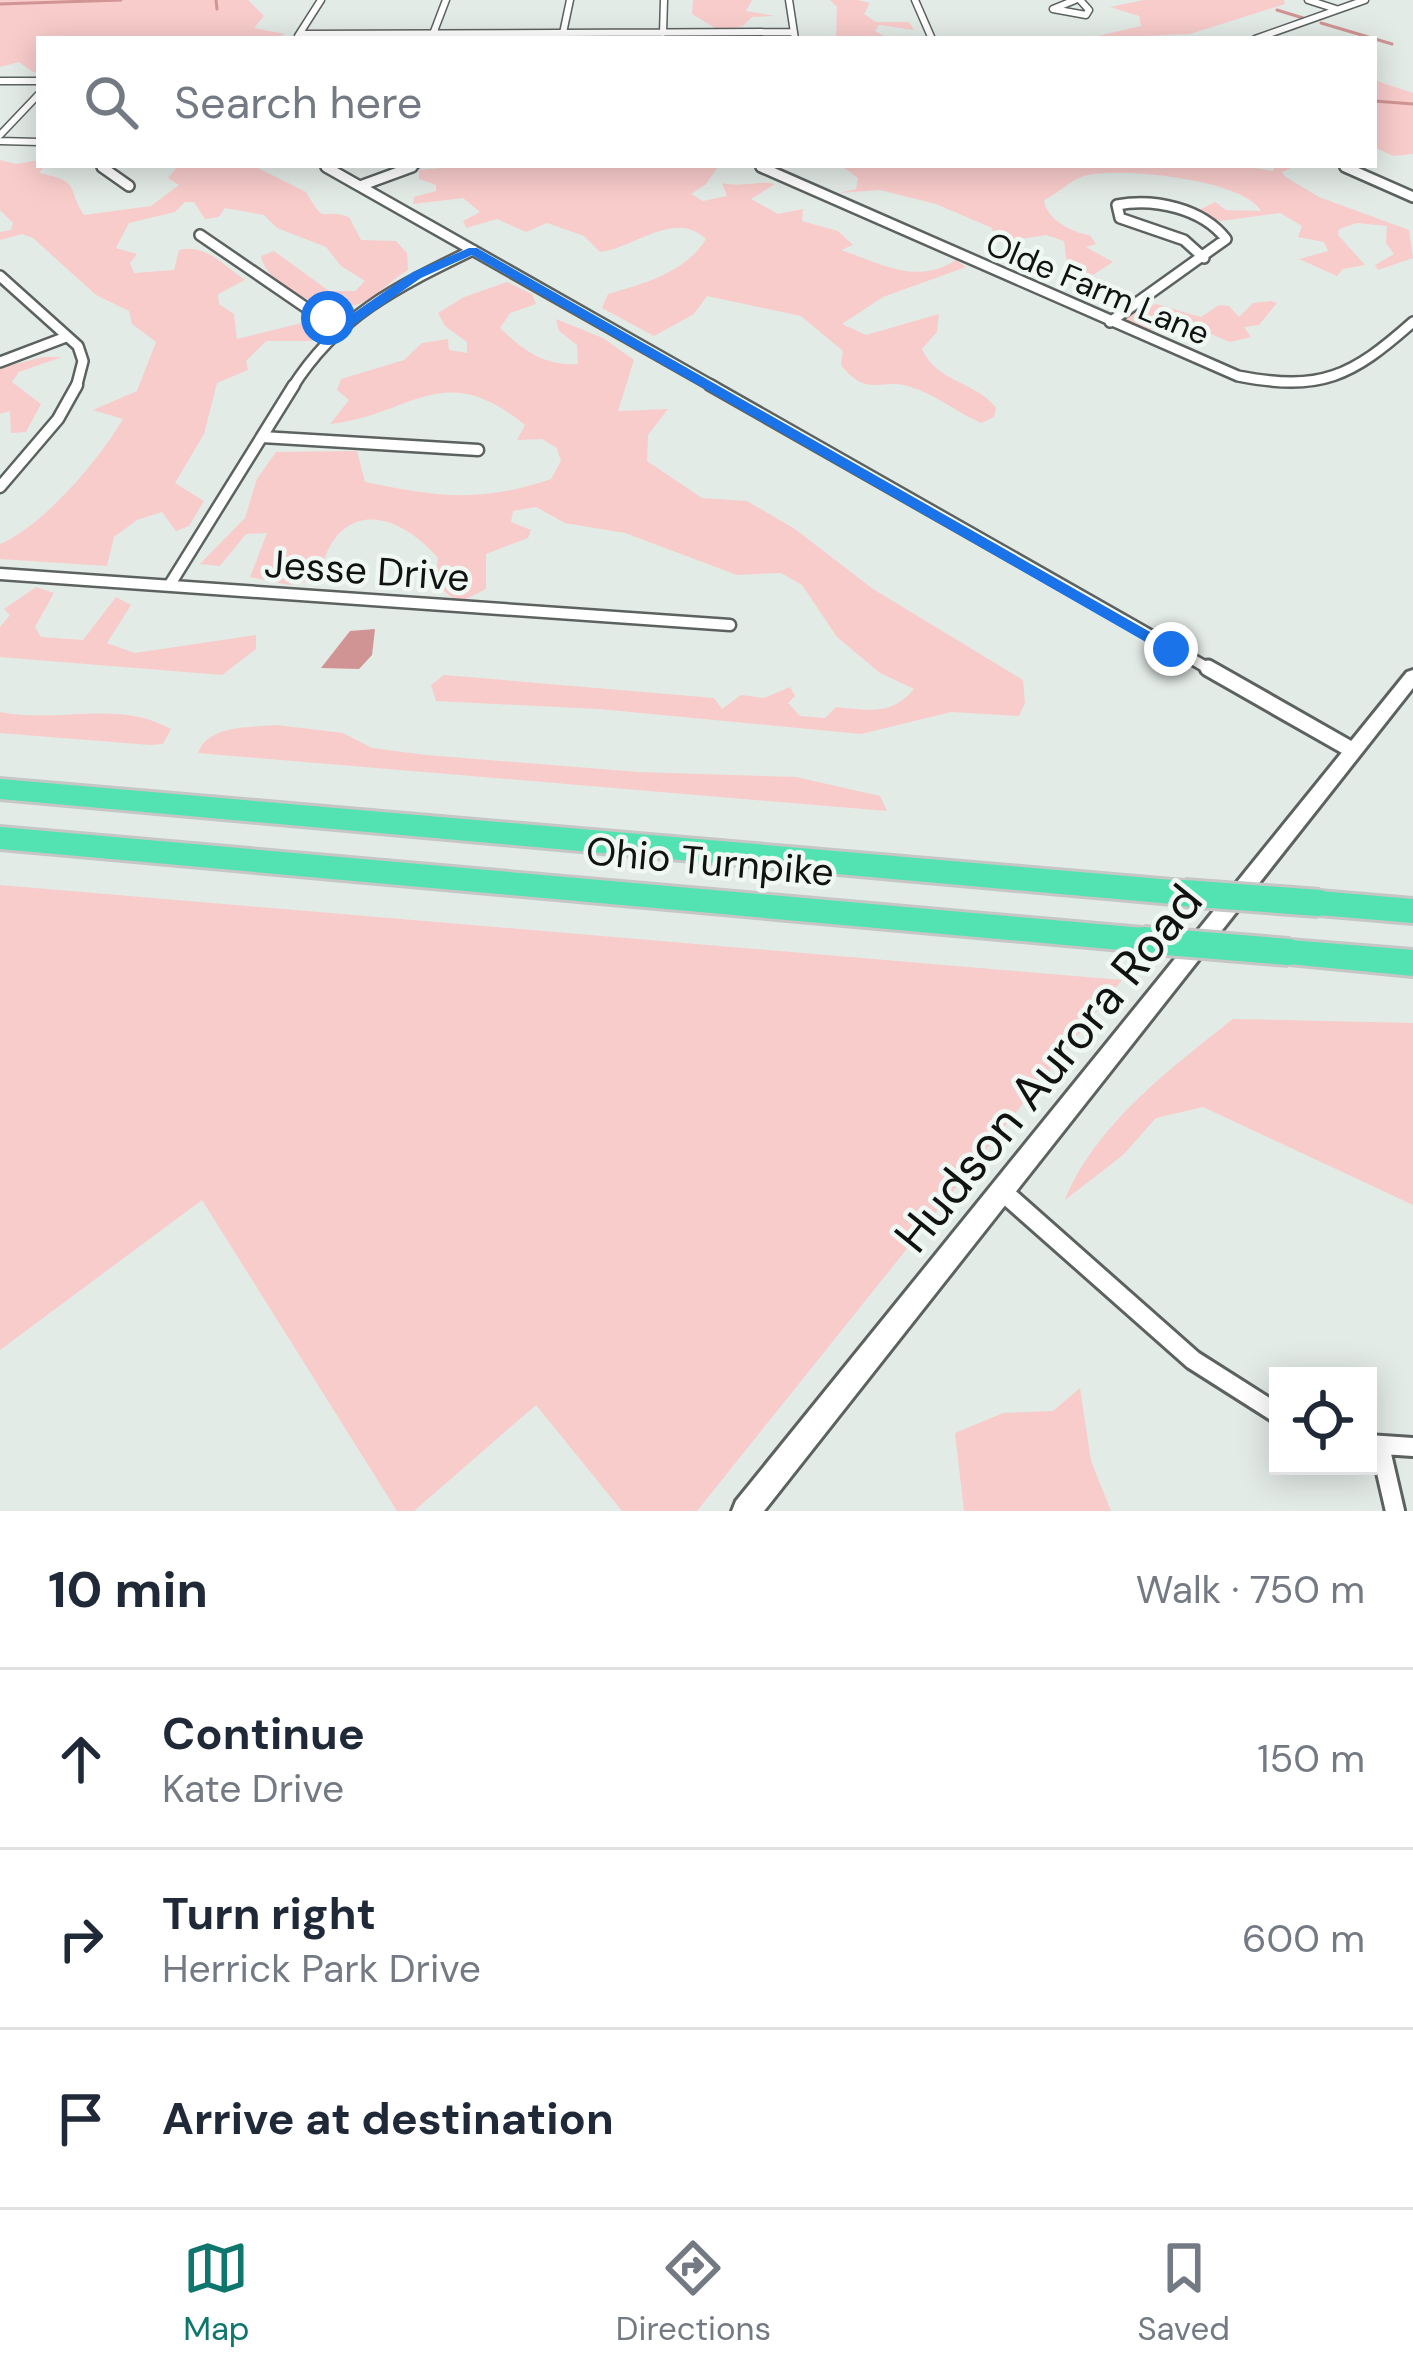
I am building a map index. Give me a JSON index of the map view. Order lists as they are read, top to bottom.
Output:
{
  "streets": {
    "highway": ["Ohio Turnpike"],
    "street": ["Olde Farm Lane", "Jesse Drive", "Hudson Aurora Road"]
  },
  "page": {
    "search": "Search here",
    "heading": ["10 min", "Walk · 750 m"],
    "list": [
      ["Continue", "Kate Drive", "150 m"],
      ["Turn right", "Herrick Park Drive", "600 m"],
      "Arrive at destination"
    ],
    "nav": ["Map", "Directions", "Saved"]
  }
}
